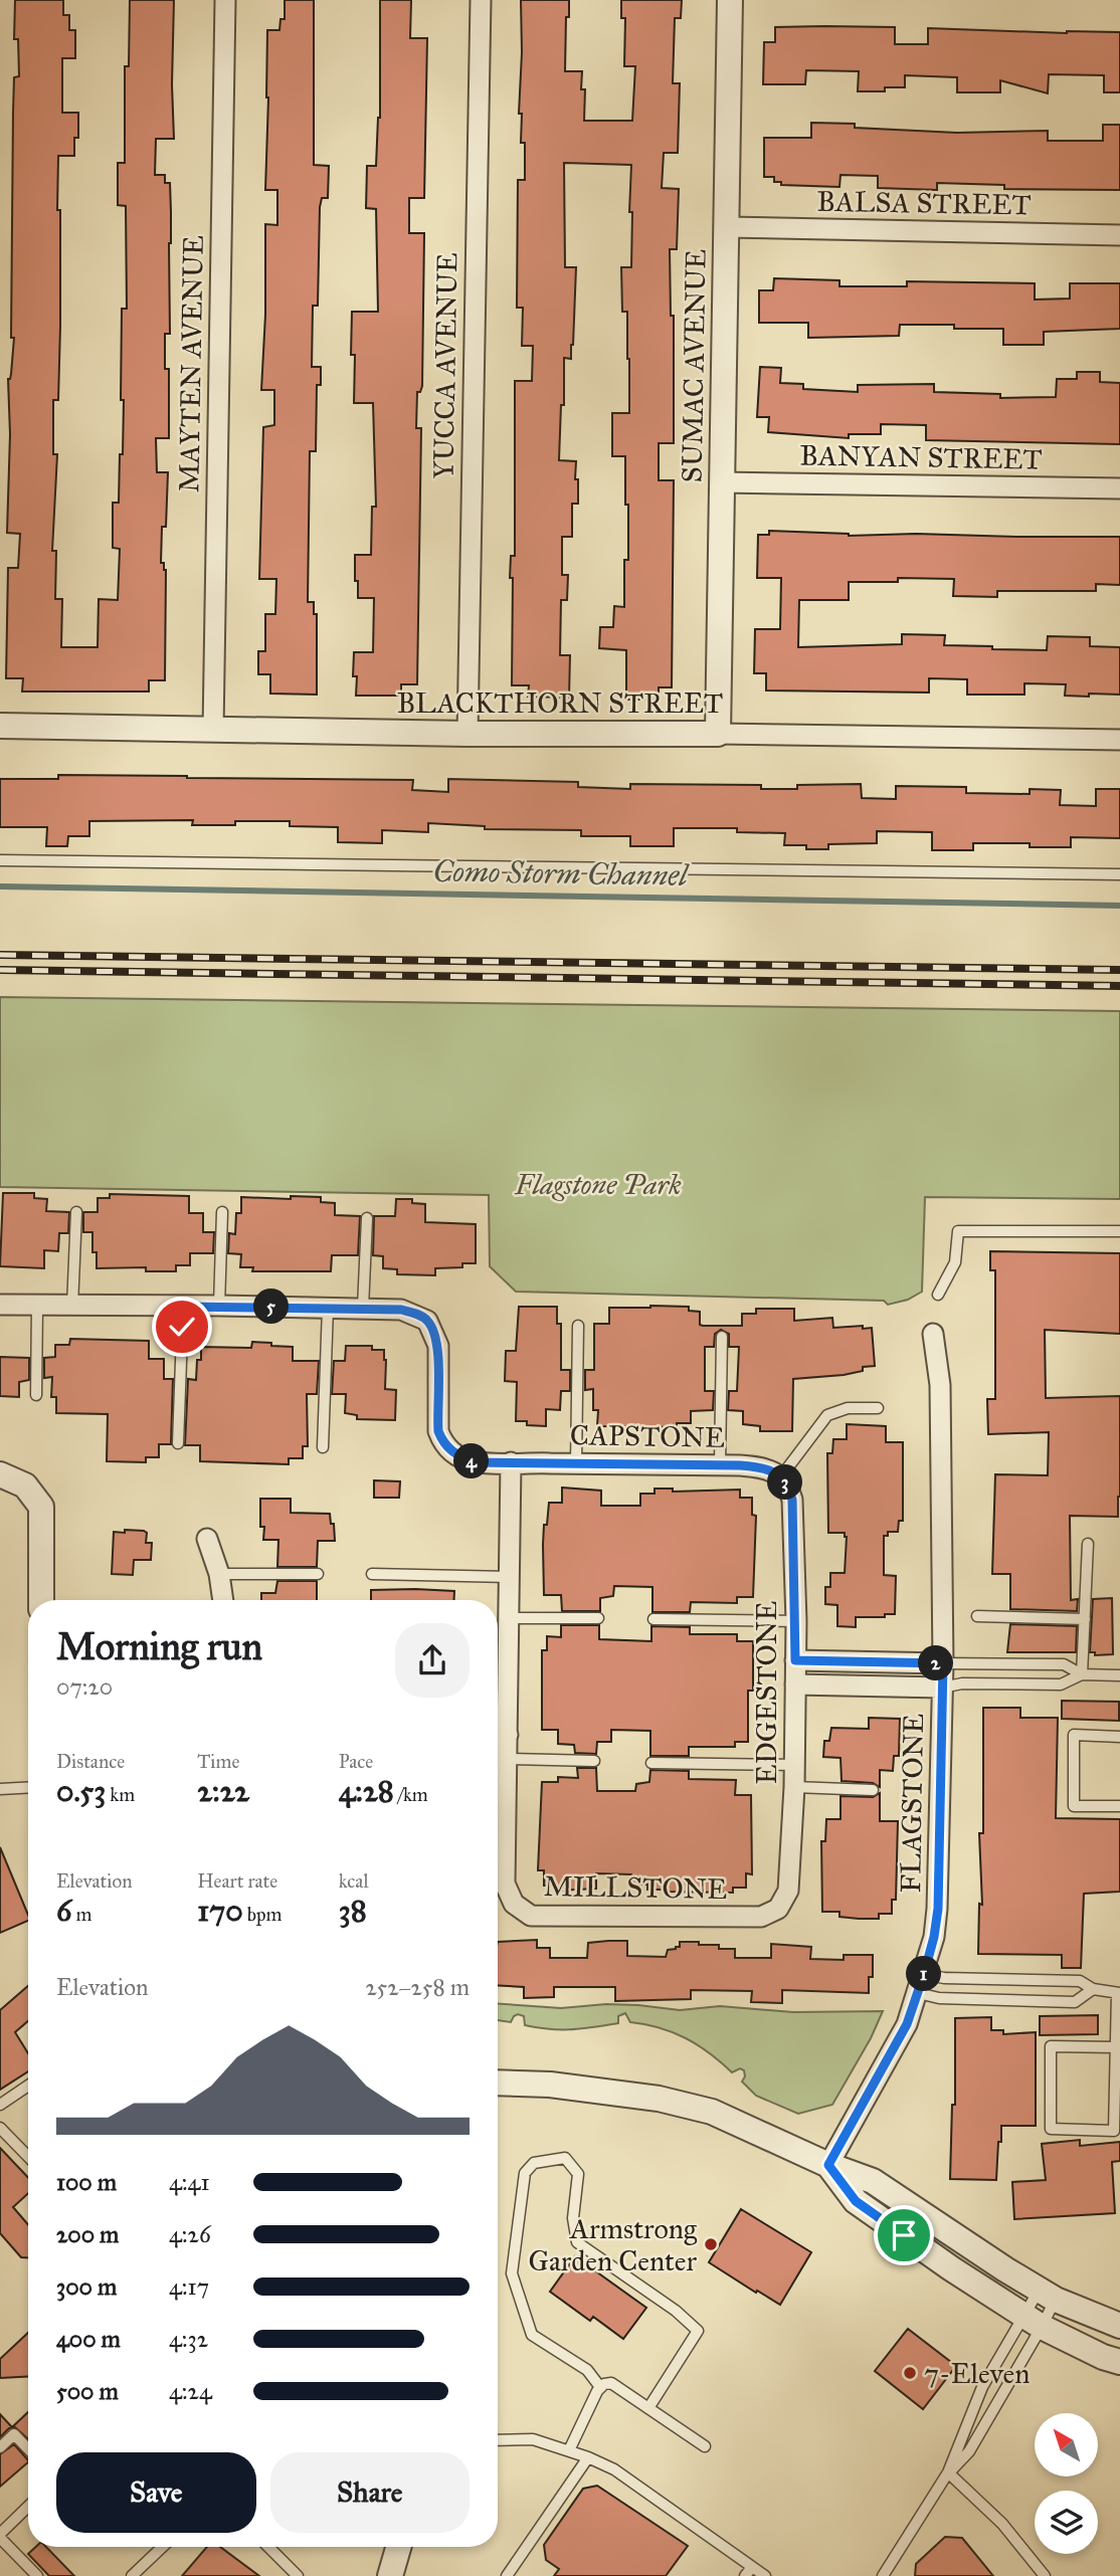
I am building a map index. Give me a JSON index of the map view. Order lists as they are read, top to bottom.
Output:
{
  "streets": {
    "street": [
      "BALSA STREET",
      "MAYTEN AVENUE",
      "YUCCA AVENUE",
      "SUMAC AVENUE",
      "BANYAN STREET",
      "BLACKTHORN STREET",
      "CAPSTONE",
      "EDGESTONE",
      "FLAGSTONE",
      "MILLSTONE"
    ]
  },
  "crossings": [
    ["BALSA STREET", "SUMAC AVENUE"],
    ["MAYTEN AVENUE", "BLACKTHORN STREET"],
    ["YUCCA AVENUE", "BLACKTHORN STREET"],
    ["SUMAC AVENUE", "BANYAN STREET"],
    ["SUMAC AVENUE", "BLACKTHORN STREET"],
    ["CAPSTONE", "EDGESTONE"],
    ["CAPSTONE", "MILLSTONE"],
    ["EDGESTONE", "MILLSTONE"]
  ],
  "water": ["Como Storm Channel"],
  "parks": ["Flagstone Park"],
  "places": ["Armstrong Garden Center", "7-Eleven"],
  "north": "top left",
  "page": {
    "pins": [
      "5",
      "4",
      "3",
      "2",
      "1"
    ],
    "heading": ["Morning run", "07:20"],
    "stats": [
      ["Distance", "0.53 km"],
      ["Time", "2:22"],
      ["Pace", "4:28 /km"],
      ["Elevation", "6 m"],
      ["Heart rate", "170 bpm"],
      ["kcal", "38"]
    ],
    "chart": ["Elevation", "252–258 m"],
    "list": [
      {
        "name": "100 m",
        "note": "4:41"
      },
      {
        "name": "200 m",
        "note": "4:26"
      },
      {
        "name": "300 m",
        "note": "4:17"
      },
      {
        "name": "400 m",
        "note": "4:32"
      },
      {
        "name": "500 m",
        "note": "4:24"
      }
    ],
    "buttons": ["Save", "Share"]
  }
}
